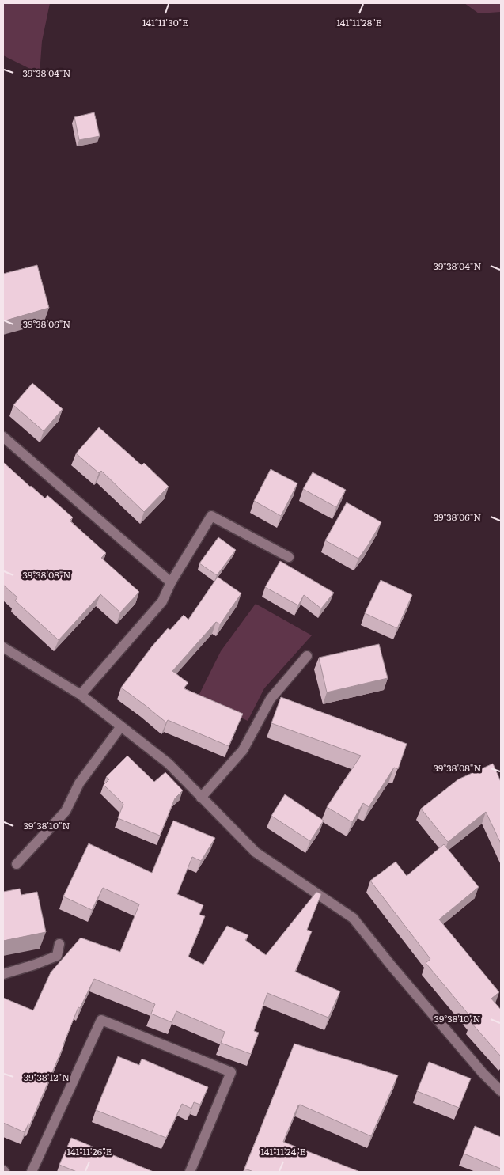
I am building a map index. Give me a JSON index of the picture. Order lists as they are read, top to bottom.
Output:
{
  "coordinates": [
    "141°11'30\"E",
    "141°11'28\"E",
    "39°38'04\"N",
    "39°38'06\"N",
    "39°38'08\"N",
    "39°38'10\"N",
    "39°38'12\"N",
    "141°11'26\"E",
    "141°11'24\"E"
  ]
}
